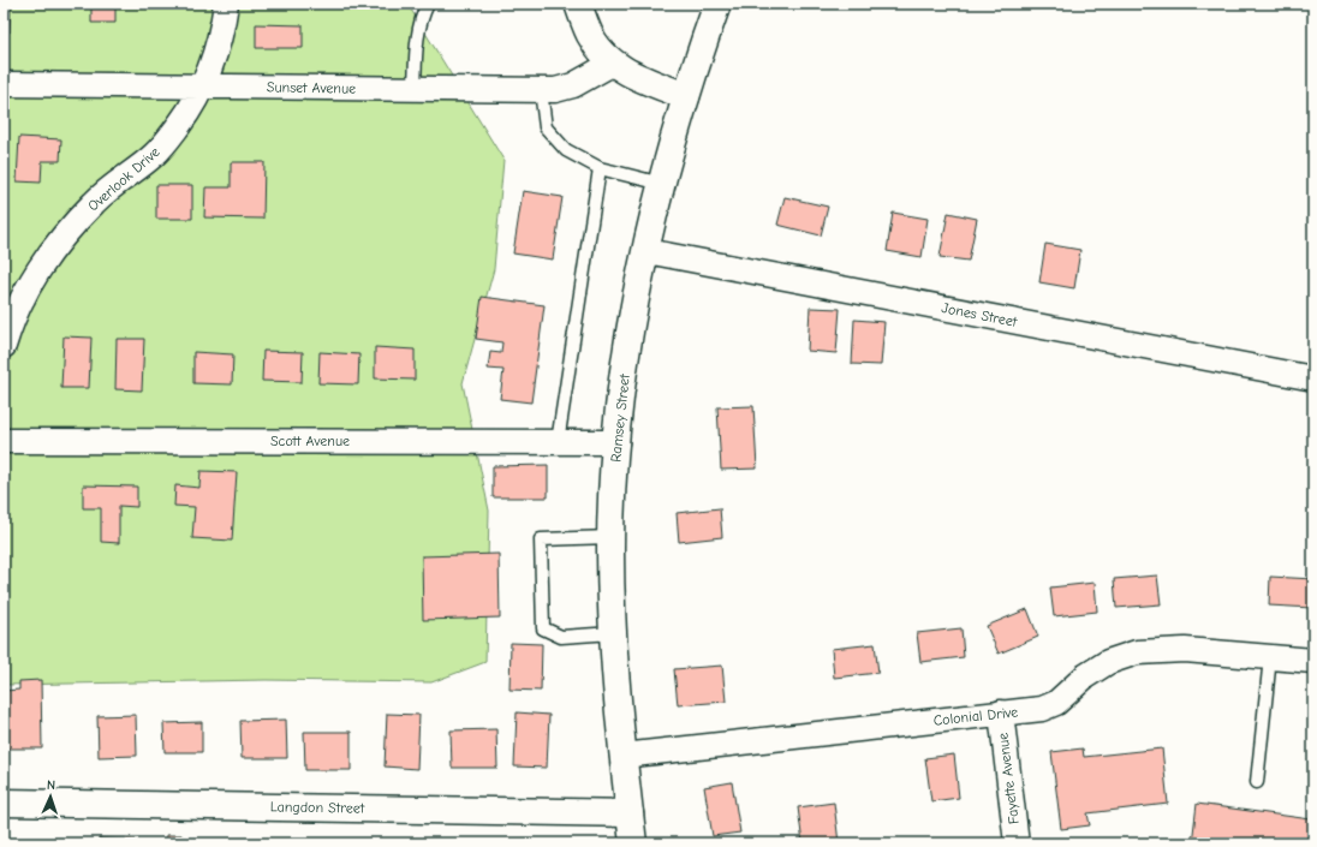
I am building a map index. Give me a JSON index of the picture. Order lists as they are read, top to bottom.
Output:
{
  "streets": {
    "main road": ["Ramsey Street", "Langdon Street"],
    "street": [
      "Sunset Avenue",
      "Overlook Drive",
      "Jones Street",
      "Scott Avenue",
      "Colonial Drive",
      "Fayette Avenue"
    ]
  },
  "crossings": [
    ["Sunset Avenue", "Overlook Drive"],
    ["Jones Street", "Ramsey Street"],
    ["Ramsey Street", "Scott Avenue"],
    ["Ramsey Street", "Colonial Drive"],
    ["Ramsey Street", "Langdon Street"],
    ["Colonial Drive", "Fayette Avenue"]
  ],
  "north": "top"
}
